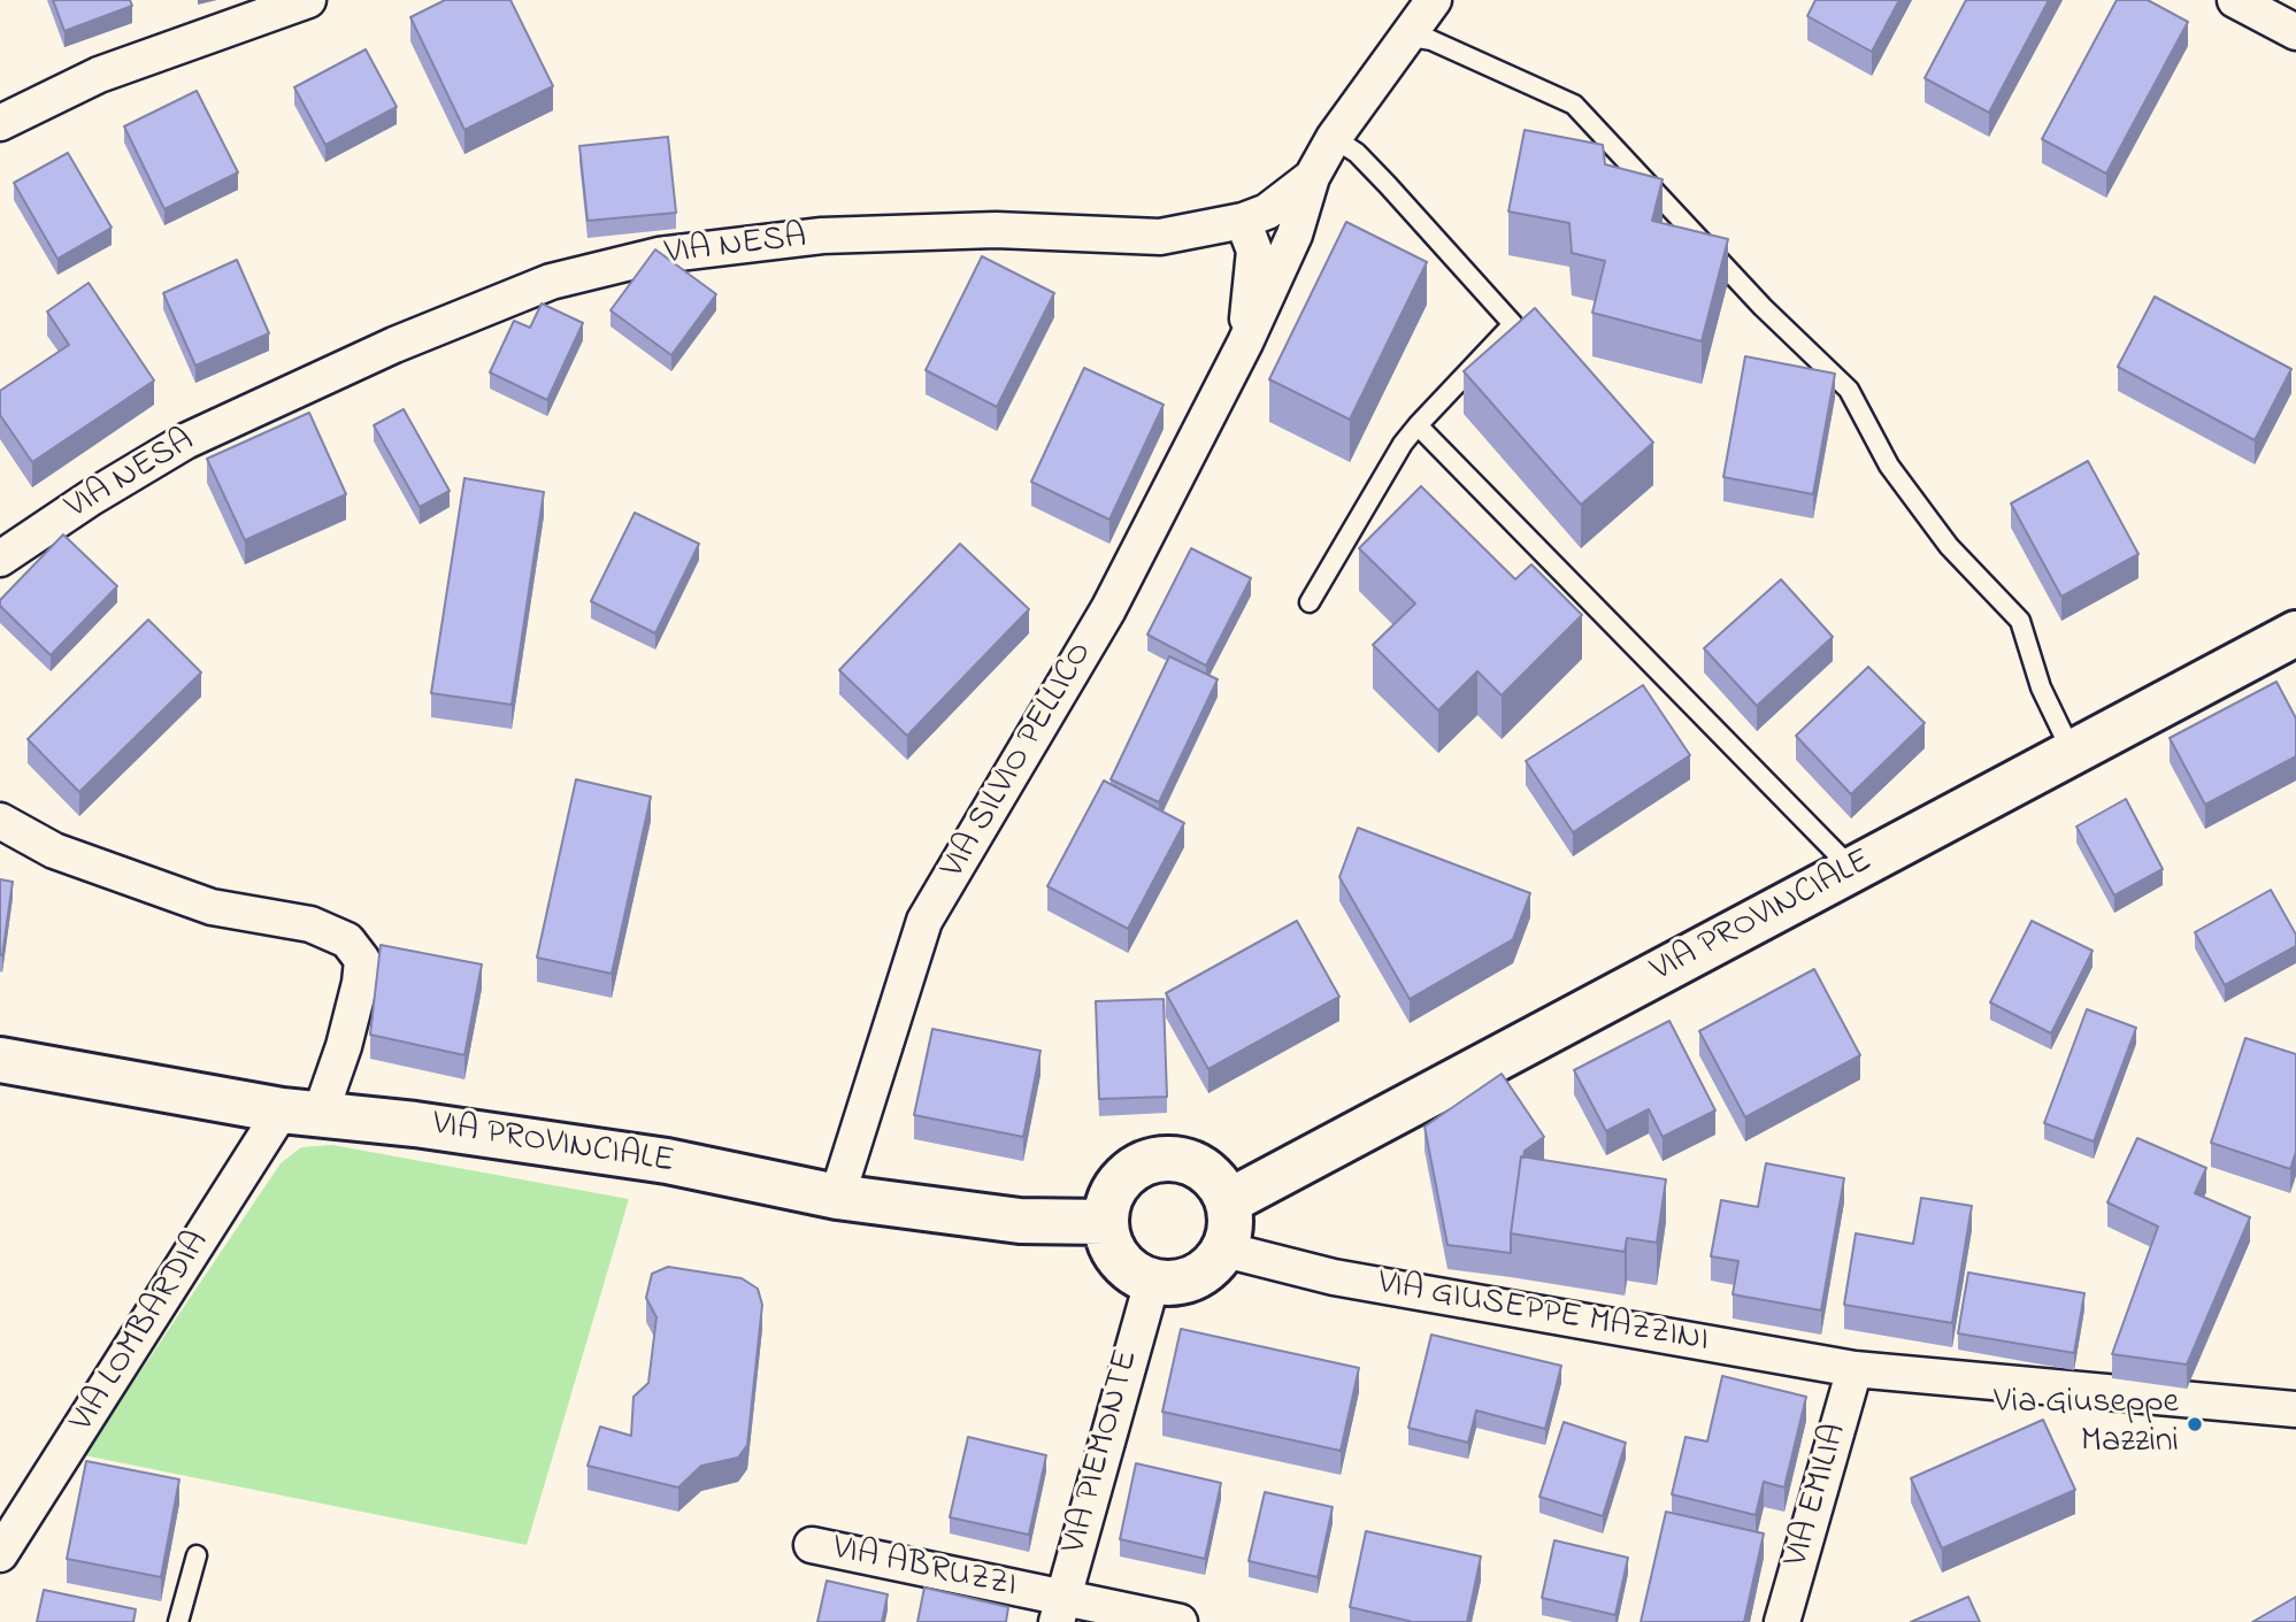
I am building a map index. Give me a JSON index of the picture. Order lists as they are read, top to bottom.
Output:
{
  "streets": {
    "street": [
      "VIA NESA",
      "VIA SILVIO PELLICO",
      "VIA PROVINCIALE",
      "VIA GIUSEPPE MAZZINI",
      "VIA LOMBARDIA",
      "VIA PIEMONTE",
      "VIA EMILIA",
      "VIA ABRUZZI"
    ]
  },
  "crossings": [
    ["VIA NESA", "VIA SILVIO PELLICO"],
    ["VIA SILVIO PELLICO", "VIA PROVINCIALE"],
    ["VIA PROVINCIALE", "VIA GIUSEPPE MAZZINI"],
    ["VIA PROVINCIALE", "VIA LOMBARDIA"],
    ["VIA PROVINCIALE", "VIA PIEMONTE"],
    ["VIA GIUSEPPE MAZZINI", "VIA PIEMONTE"],
    ["VIA GIUSEPPE MAZZINI", "VIA EMILIA"],
    ["VIA PIEMONTE", "VIA ABRUZZI"]
  ],
  "places": ["Via Giuseppe Mazzini"]
}
